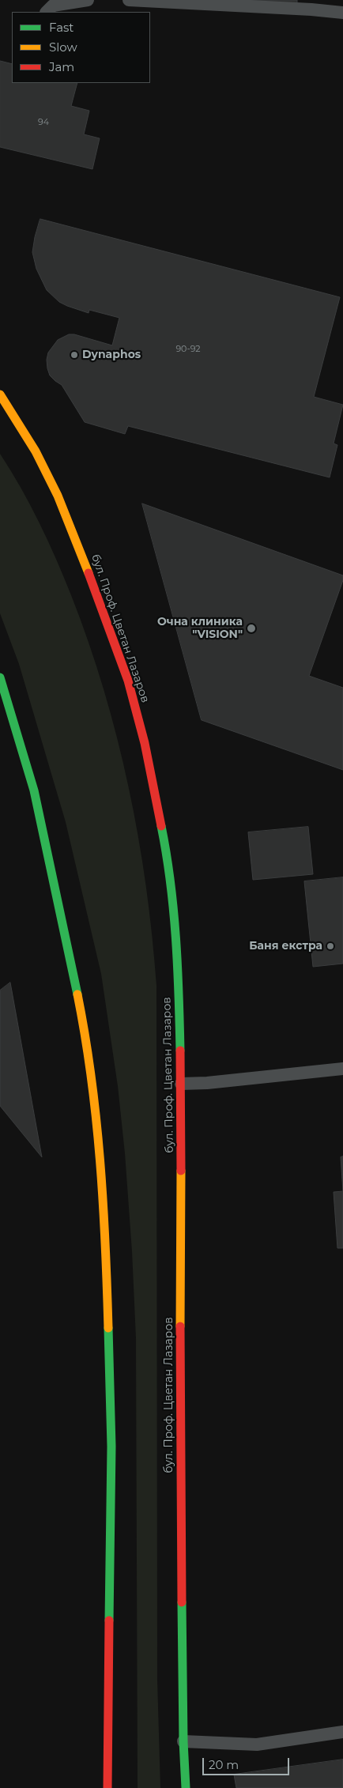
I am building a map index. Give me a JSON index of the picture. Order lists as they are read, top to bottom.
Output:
{
  "streets": {
    "main road": ["бул. Проф. Цветан Лазаров"]
  },
  "places": ["Dynaphos", "Очна клиника \"VISION\"", "Баня екстра"],
  "house_numbers": ["94", "90-92"],
  "legend": ["Fast", "Slow", "Jam"],
  "scale_bar": "20 m"
}
